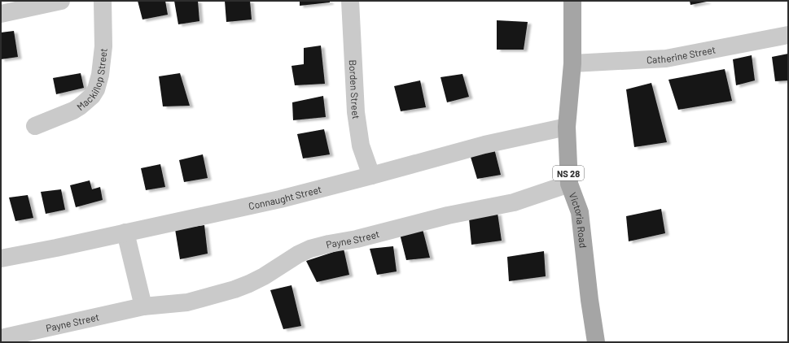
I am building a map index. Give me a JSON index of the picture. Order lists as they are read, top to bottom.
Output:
{
  "streets": {
    "main road": ["NS 28", "Victoria Road"],
    "street": [
      "Catherine Street",
      "Mackillop Street",
      "Borden Street",
      "Connaught Street",
      "Payne Street"
    ]
  },
  "crossings": [
    ["Catherine Street", "Victoria Road"],
    ["Borden Street", "Connaught Street"],
    ["Connaught Street", "Victoria Road"],
    ["Victoria Road", "Payne Street"]
  ]
}
